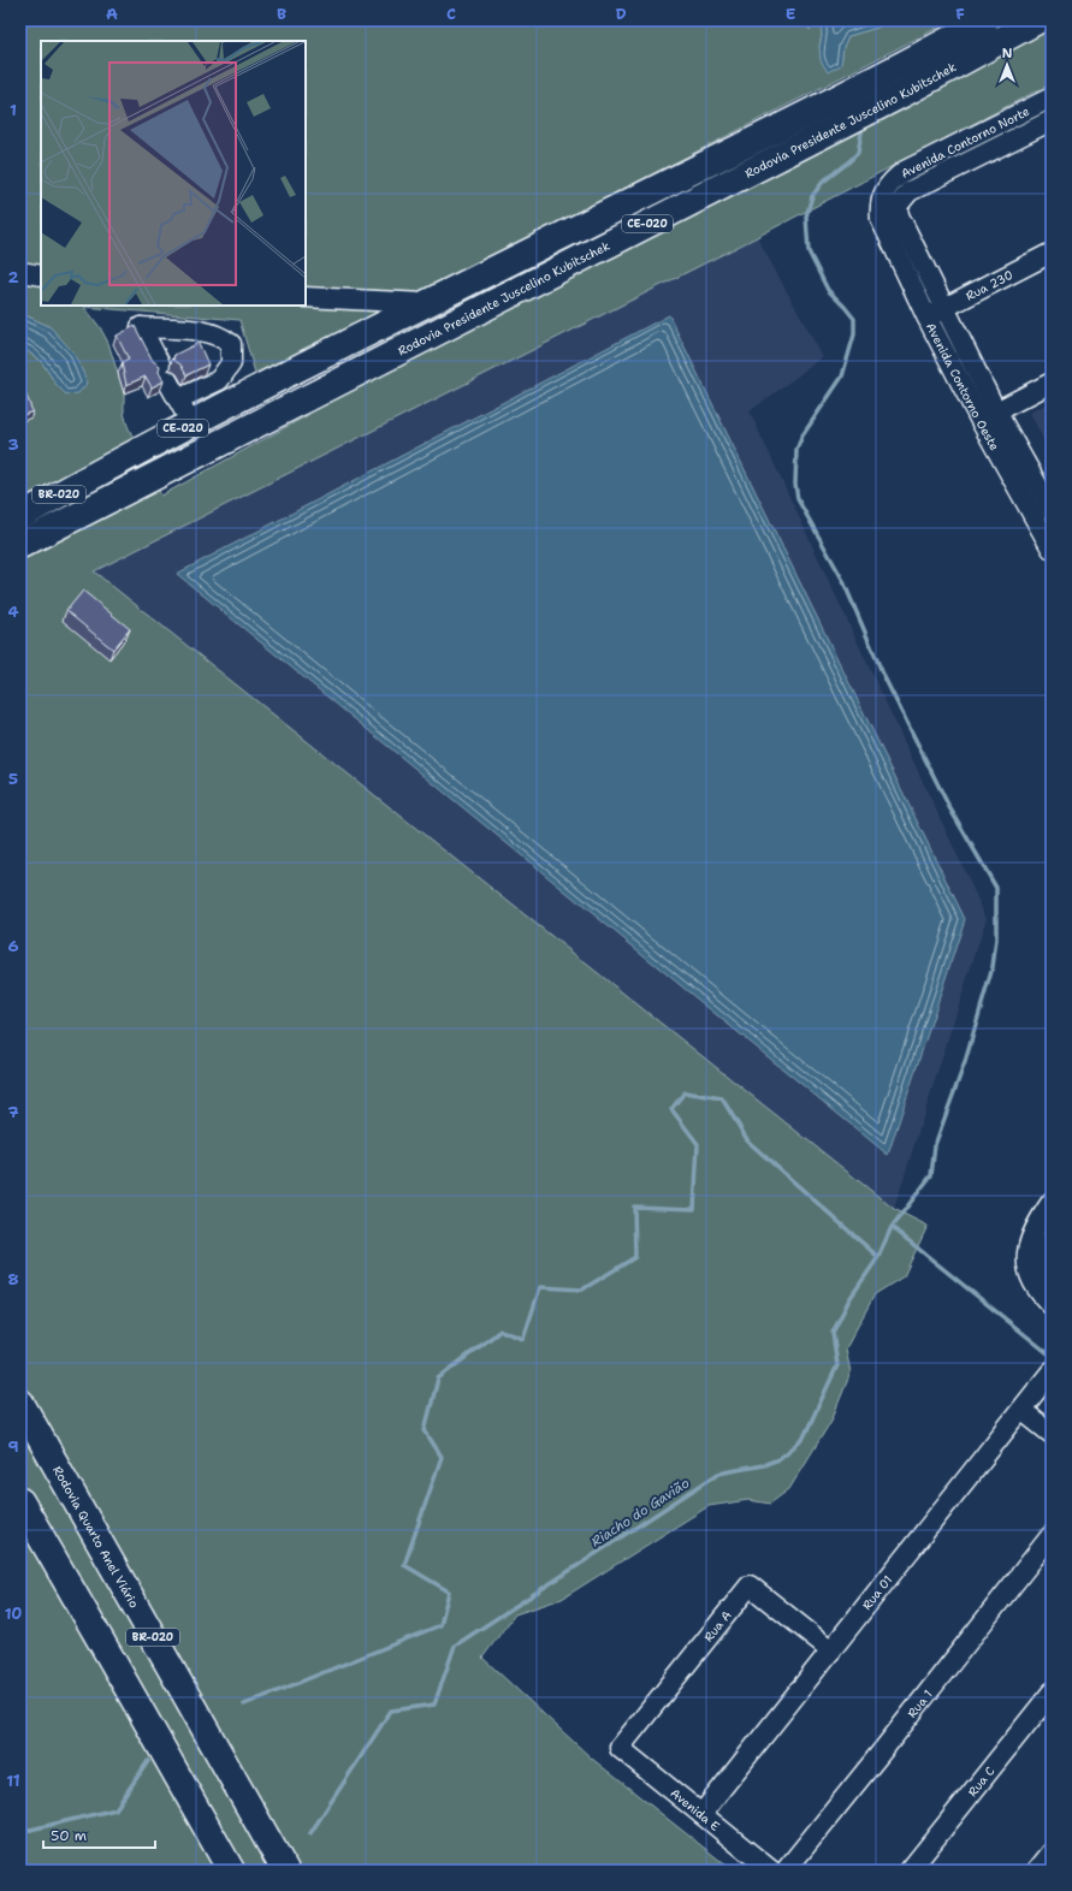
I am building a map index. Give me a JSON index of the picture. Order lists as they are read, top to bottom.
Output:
{
  "streets": {
    "highway": [
      "Rodovia Presidente Juscelino Kubitschek",
      "CE-020",
      "BR-020",
      "Rodovia Quarto Anel Viário"
    ],
    "street": [
      "Avenida Contorno Norte",
      "Rua 230",
      "Avenida Contorno Oeste",
      "Rua 01",
      "Rua A",
      "Rua 1",
      "Rua C",
      "Avenida E"
    ]
  },
  "crossings": [
    ["Avenida Contorno Norte", "Avenida Contorno Oeste"],
    ["Rua 230", "Avenida Contorno Oeste"],
    ["Rua 01", "Rua A"],
    ["Rua 01", "Avenida E"],
    ["Rua A", "Avenida E"]
  ],
  "water": ["Riacho do Gavião"],
  "scale_bar": "50 m",
  "north": "top",
  "grid": {
    "columns": [
      "A",
      "B",
      "C",
      "D",
      "E",
      "F"
    ],
    "rows": [
      "1",
      "2",
      "3",
      "4",
      "5",
      "6",
      "7",
      "8",
      "9",
      "10",
      "11"
    ]
  }
}
